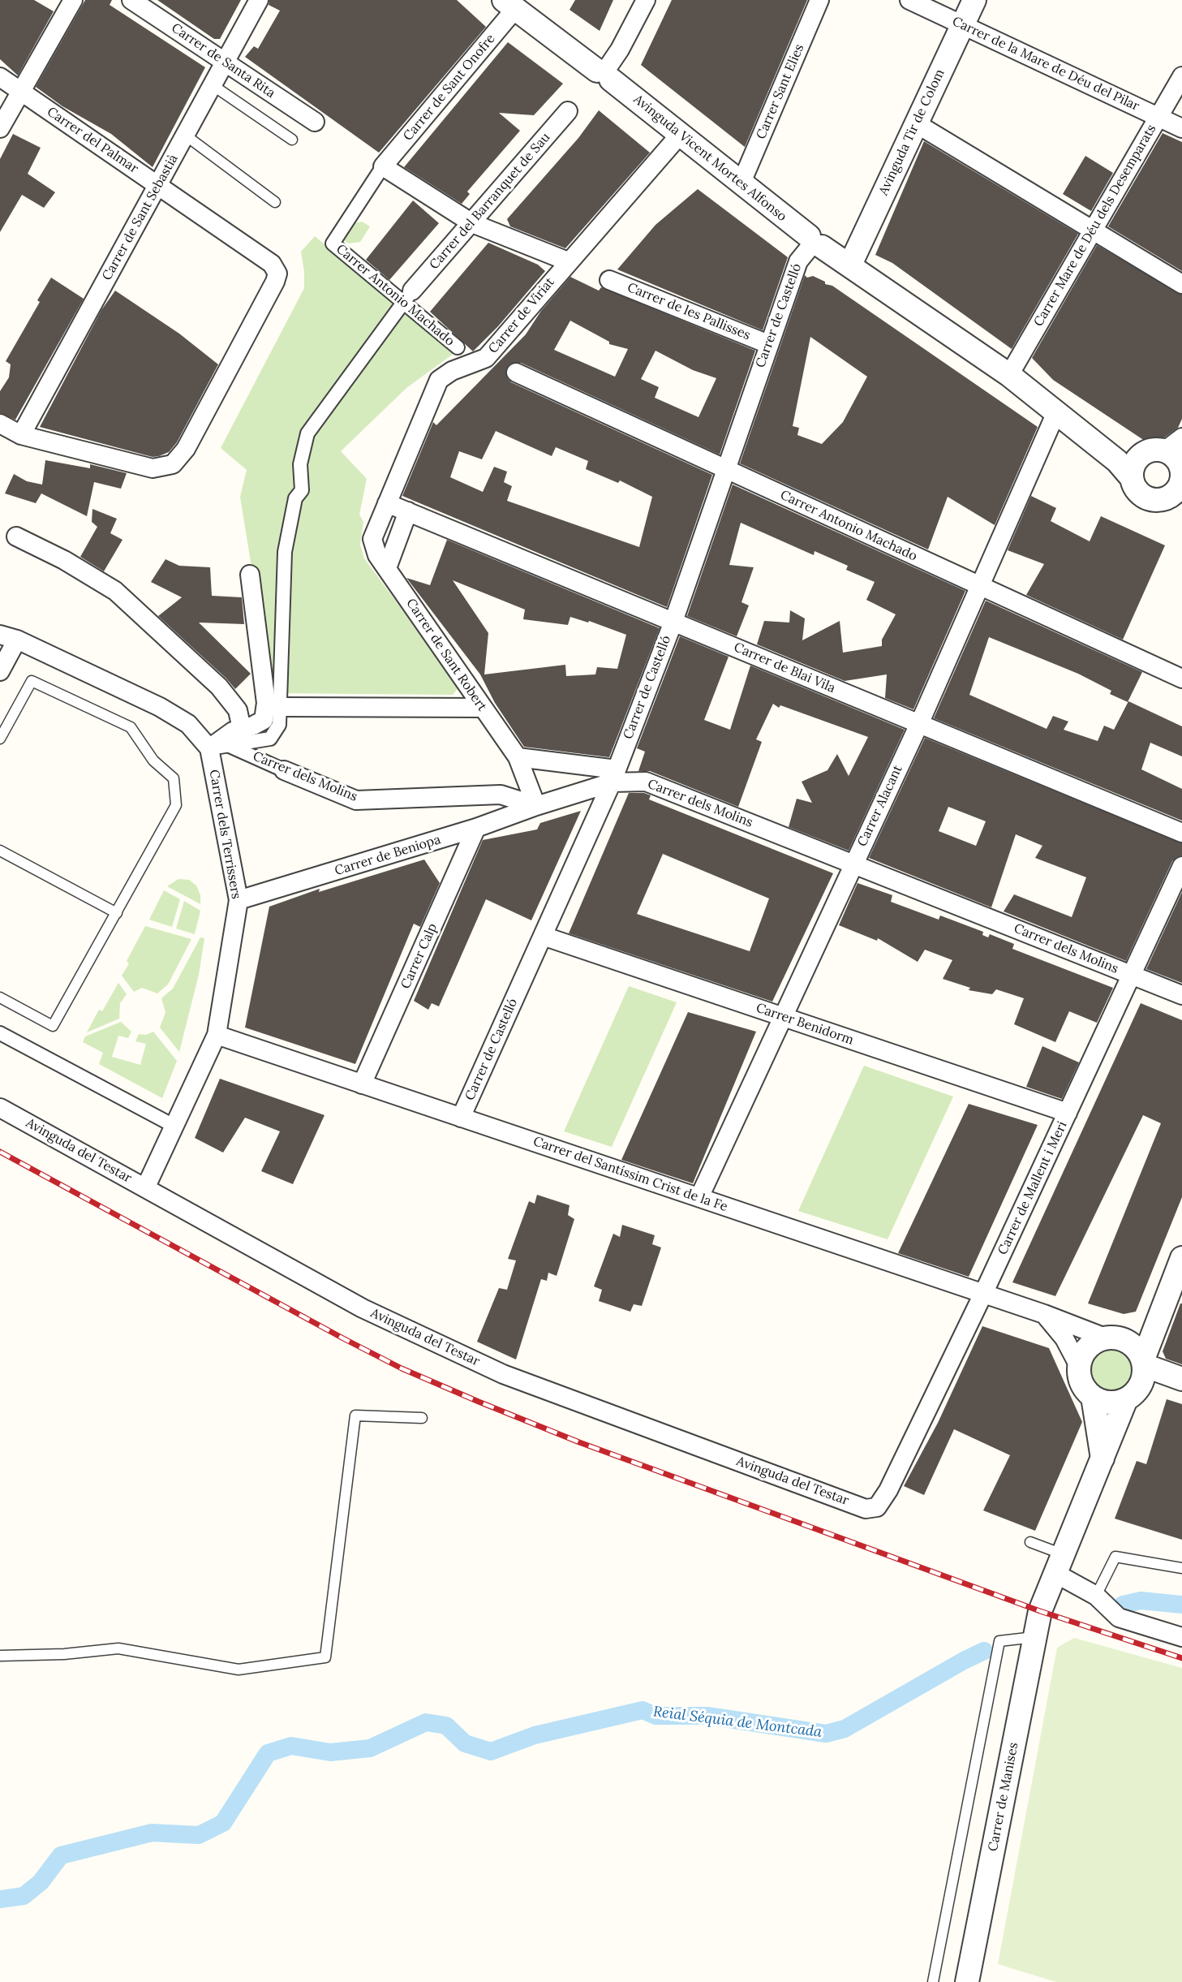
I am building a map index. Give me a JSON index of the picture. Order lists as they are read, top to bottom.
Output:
{
  "streets": {
    "street": [
      "Carrer de Santa Rita",
      "Carrer de la Mare de Déu del Pilar",
      "Carrer de Sant Onofre",
      "Carrer Sant Elies",
      "Avinguda Tir de Colom",
      "Carrer del Palmar",
      "Avinguda Vicent Mortes Alfonso",
      "Carrer del Barranquet de Sau",
      "Carrer de Sant Sebastià",
      "Carrer Mare de Déu dels Desemparats",
      "Carrer Antonio Machado",
      "Carrer de les Pallisses",
      "Carrer de Viriat",
      "Carrer de Castelló",
      "Carrer de Sant Robert",
      "Carrer de Blai Vila",
      "Carrer dels Molins",
      "Carrer Alacant",
      "Carrer dels Terrissers",
      "Carrer de Beniopa",
      "Carrer Calp",
      "Carrer Benidorm",
      "Avinguda del Testar",
      "Carrer del Santíssim Crist de la Fe",
      "Carrer de Mallent i Meri",
      "Carrer de Manises"
    ]
  },
  "crossings": [
    ["Carrer de Santa Rita", "Carrer de Sant Sebastià"],
    ["Carrer de la Mare de Déu del Pilar", "Avinguda Tir de Colom"],
    ["Carrer de la Mare de Déu del Pilar", "Carrer Mare de Déu dels Desemparats"],
    ["Carrer de Sant Onofre", "Avinguda Vicent Mortes Alfonso"],
    ["Carrer de Sant Onofre", "Carrer Antonio Machado"],
    ["Carrer Sant Elies", "Avinguda Vicent Mortes Alfonso"],
    ["Avinguda Tir de Colom", "Avinguda Vicent Mortes Alfonso"],
    ["Carrer del Palmar", "Carrer de Sant Sebastià"],
    ["Avinguda Vicent Mortes Alfonso", "Carrer Mare de Déu dels Desemparats"],
    ["Avinguda Vicent Mortes Alfonso", "Carrer de Viriat"],
    ["Avinguda Vicent Mortes Alfonso", "Carrer de Castelló"],
    ["Avinguda Vicent Mortes Alfonso", "Carrer Alacant"],
    ["Carrer del Barranquet de Sau", "Carrer Antonio Machado"],
    ["Carrer Antonio Machado", "Carrer de Castelló"],
    ["Carrer Antonio Machado", "Carrer Alacant"],
    ["Carrer de les Pallisses", "Carrer de Castelló"],
    ["Carrer de Viriat", "Carrer de Sant Robert"],
    ["Carrer de Viriat", "Carrer de Blai Vila"],
    ["Carrer de Castelló", "Carrer de Blai Vila"],
    ["Carrer de Castelló", "Carrer dels Molins"],
    ["Carrer de Castelló", "Carrer Benidorm"],
    ["Carrer de Castelló", "Carrer del Santíssim Crist de la Fe"],
    ["Carrer de Sant Robert", "Carrer de Blai Vila"],
    ["Carrer de Sant Robert", "Carrer dels Molins"],
    ["Carrer de Sant Robert", "Carrer de Beniopa"],
    ["Carrer de Blai Vila", "Carrer Alacant"],
    ["Carrer dels Molins", "Carrer Alacant"],
    ["Carrer dels Molins", "Carrer de Beniopa"],
    ["Carrer dels Molins", "Carrer de Mallent i Meri"],
    ["Carrer Alacant", "Carrer Benidorm"],
    ["Carrer Alacant", "Carrer del Santíssim Crist de la Fe"],
    ["Carrer dels Terrissers", "Carrer de Beniopa"],
    ["Carrer dels Terrissers", "Avinguda del Testar"],
    ["Carrer dels Terrissers", "Carrer del Santíssim Crist de la Fe"],
    ["Carrer de Beniopa", "Carrer Calp"],
    ["Carrer Calp", "Carrer del Santíssim Crist de la Fe"],
    ["Carrer Benidorm", "Carrer de Mallent i Meri"],
    ["Avinguda del Testar", "Carrer de Mallent i Meri"],
    ["Carrer del Santíssim Crist de la Fe", "Carrer de Mallent i Meri"],
    ["Carrer del Santíssim Crist de la Fe", "Carrer de Manises"]
  ],
  "water": ["Reial Séquia de Montcada"]
}
